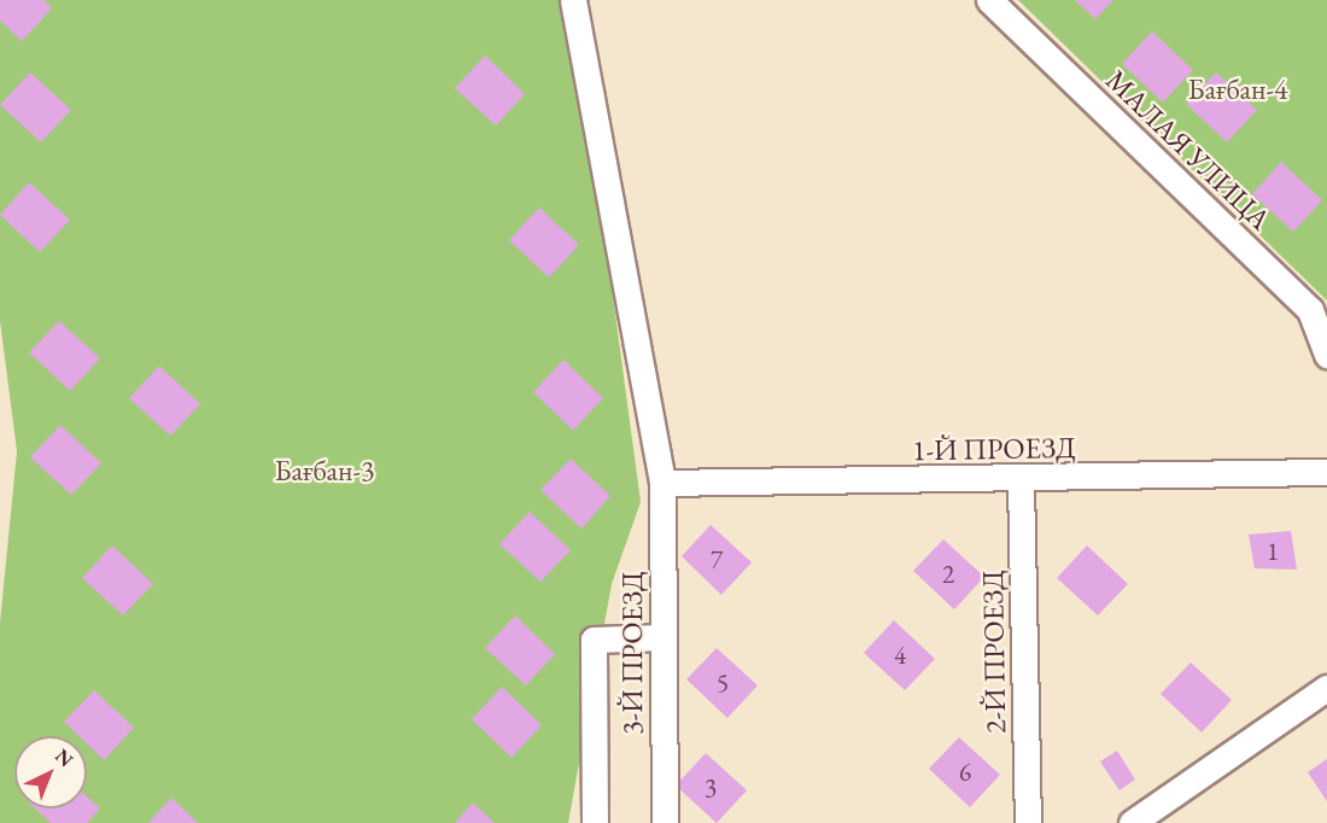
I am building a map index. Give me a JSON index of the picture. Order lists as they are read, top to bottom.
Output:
{
  "streets": {
    "street": [
      "МАЛАЯ УЛИЦА",
      "1-Й ПРОЕЗД",
      "2-Й ПРОЕЗД",
      "3-Й ПРОЕЗД"
    ]
  },
  "crossings": [
    ["1-Й ПРОЕЗД", "2-Й ПРОЕЗД"],
    ["1-Й ПРОЕЗД", "3-Й ПРОЕЗД"]
  ],
  "parks": ["Бағбан-4", "Бағбан-3"],
  "house_numbers": [
    "1",
    "7",
    "2",
    "4",
    "5",
    "6",
    "3"
  ],
  "north": "top right"
}
